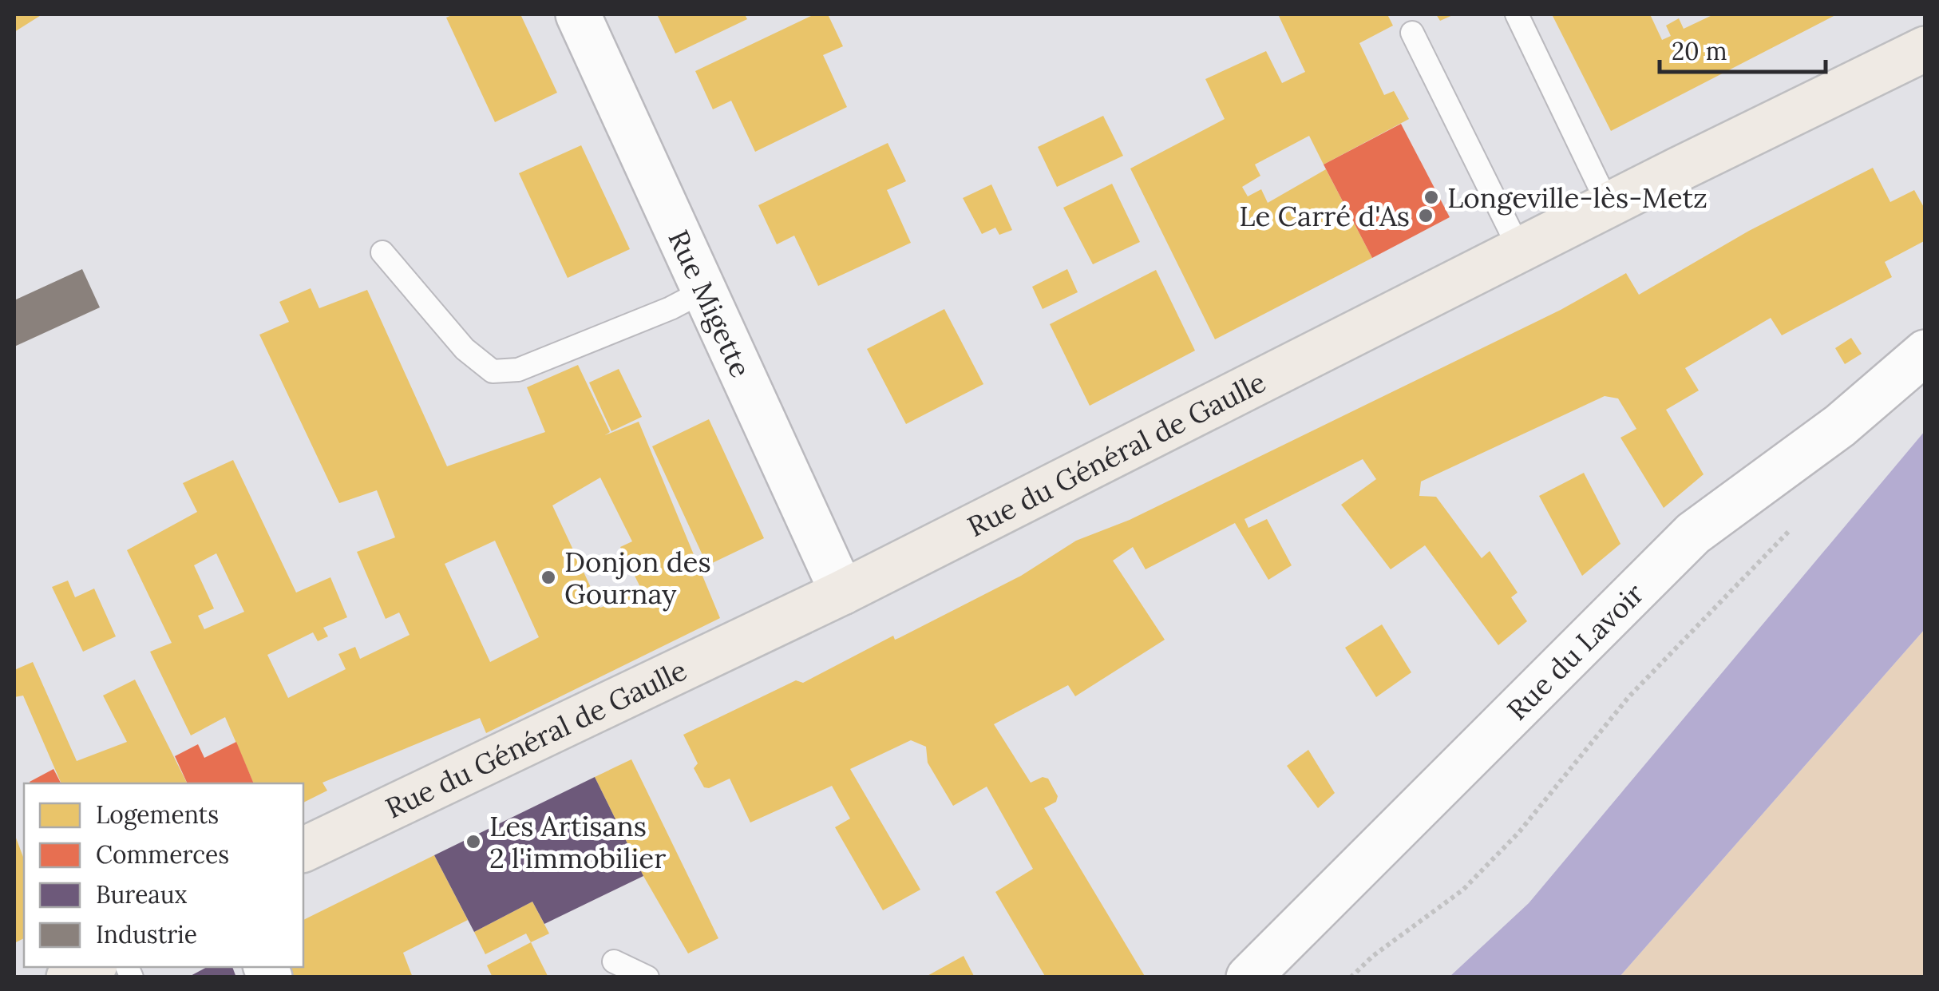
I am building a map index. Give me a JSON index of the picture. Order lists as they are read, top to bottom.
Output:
{
  "streets": {
    "main road": ["Rue du Général de Gaulle"],
    "street": ["Rue Migette", "Rue du Lavoir"]
  },
  "crossings": [
    ["Rue Migette", "Rue du Général de Gaulle"]
  ],
  "places": [
    "Longeville-lès-Metz",
    "Le Carré d'As",
    "Donjon des Gournay",
    "Les Artisans 2 l'immobilier"
  ],
  "legend": [
    "Logements",
    "Commerces",
    "Bureaux",
    "Industrie"
  ],
  "scale_bar": "20 m"
}
